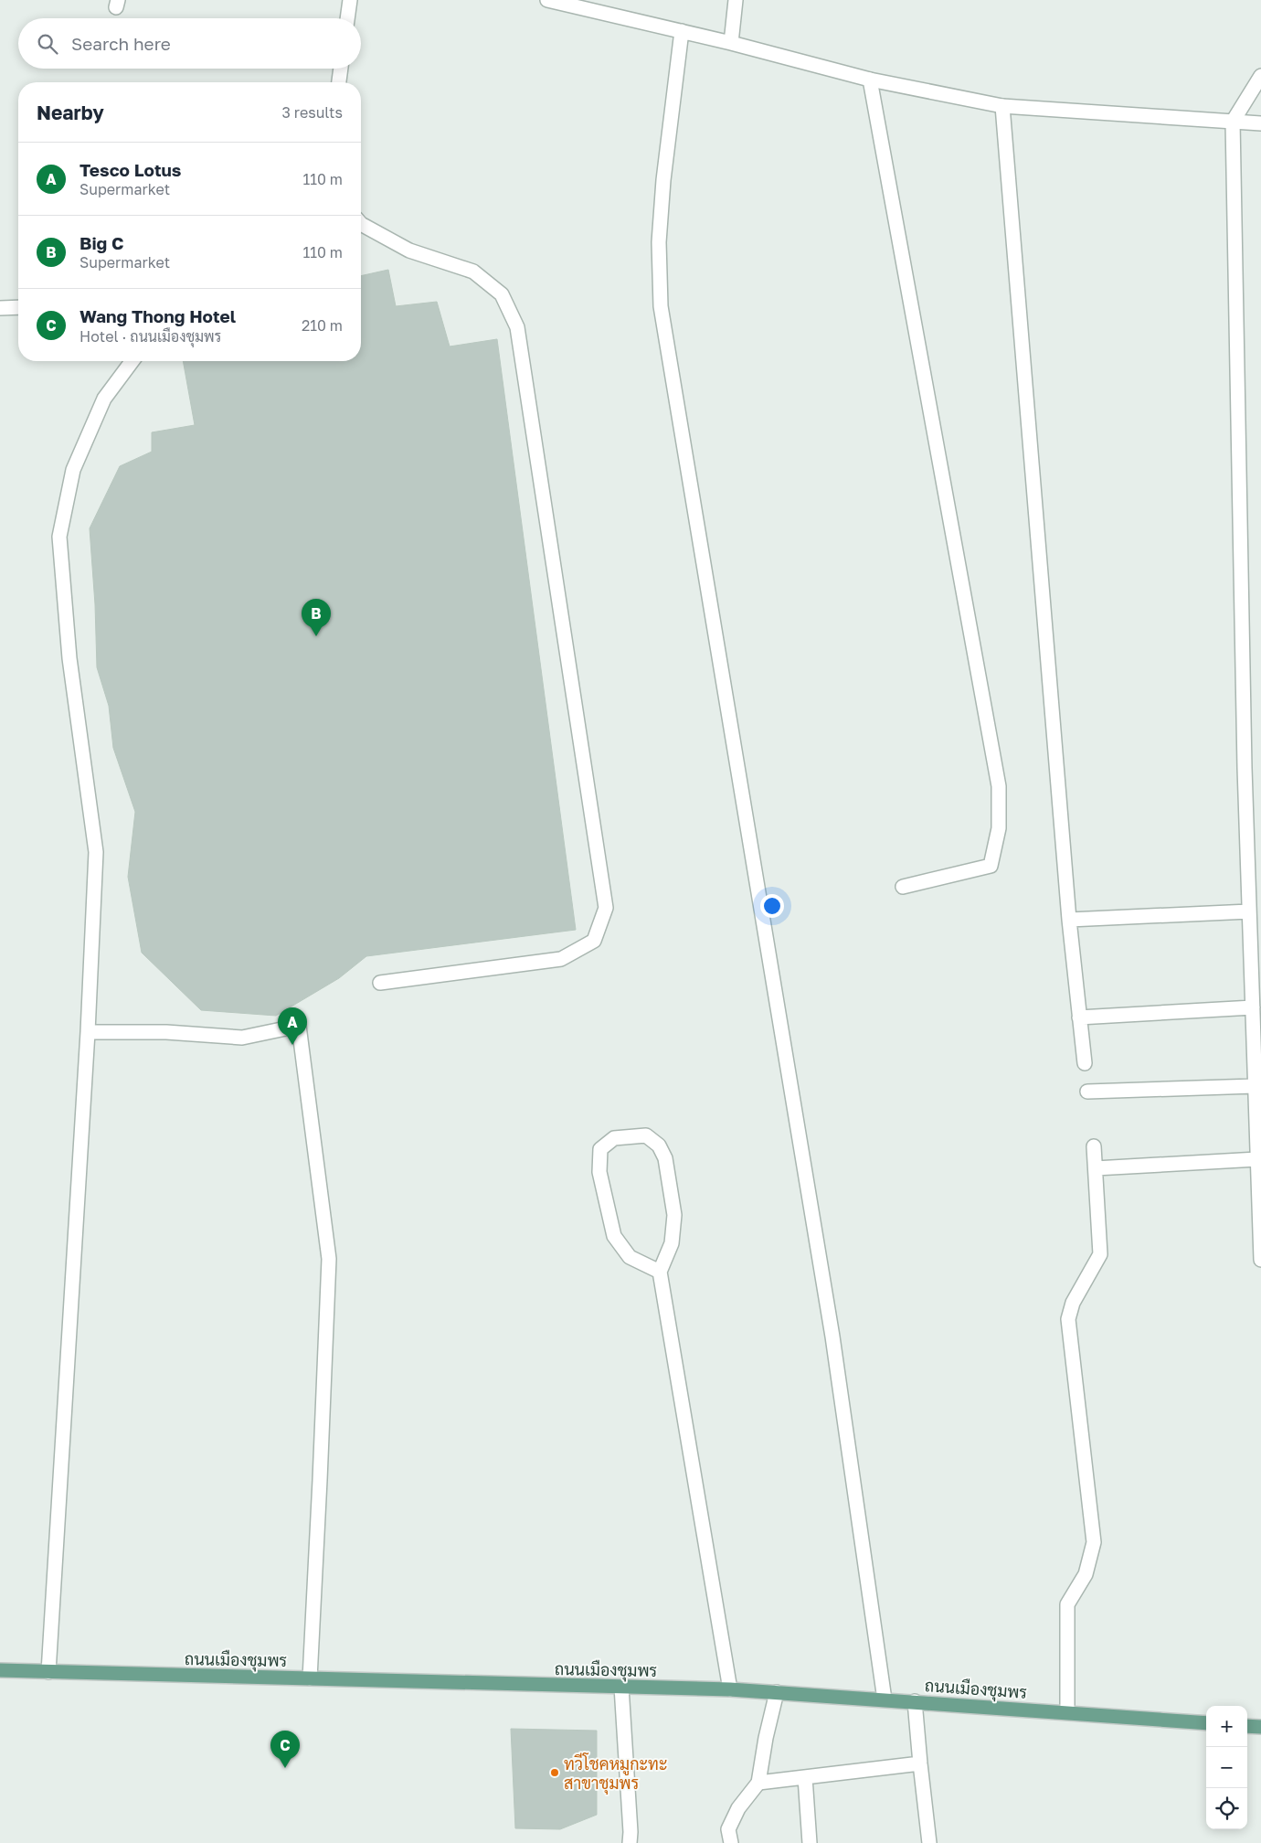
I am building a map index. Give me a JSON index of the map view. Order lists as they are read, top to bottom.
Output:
{
  "streets": {
    "main road": ["ถนนเมืองชุมพร"]
  },
  "places": ["ทวีโชคหมูกะทะ สาขาชุมพร"],
  "page": {
    "search": "Search here",
    "heading": ["Nearby", "3 results"],
    "list": [
      {
        "mark": "A",
        "name": "Tesco Lotus",
        "note": "Supermarket",
        "value": "110 m"
      },
      {
        "mark": "B",
        "name": "Big C",
        "note": "Supermarket",
        "value": "110 m"
      },
      {
        "mark": "C",
        "name": "Wang Thong Hotel",
        "note": "Hotel · ถนนเมืองชุมพร",
        "value": "210 m"
      }
    ],
    "pins": ["B", "A", "C"],
    "map_buttons": ["+", "−"]
  }
}
